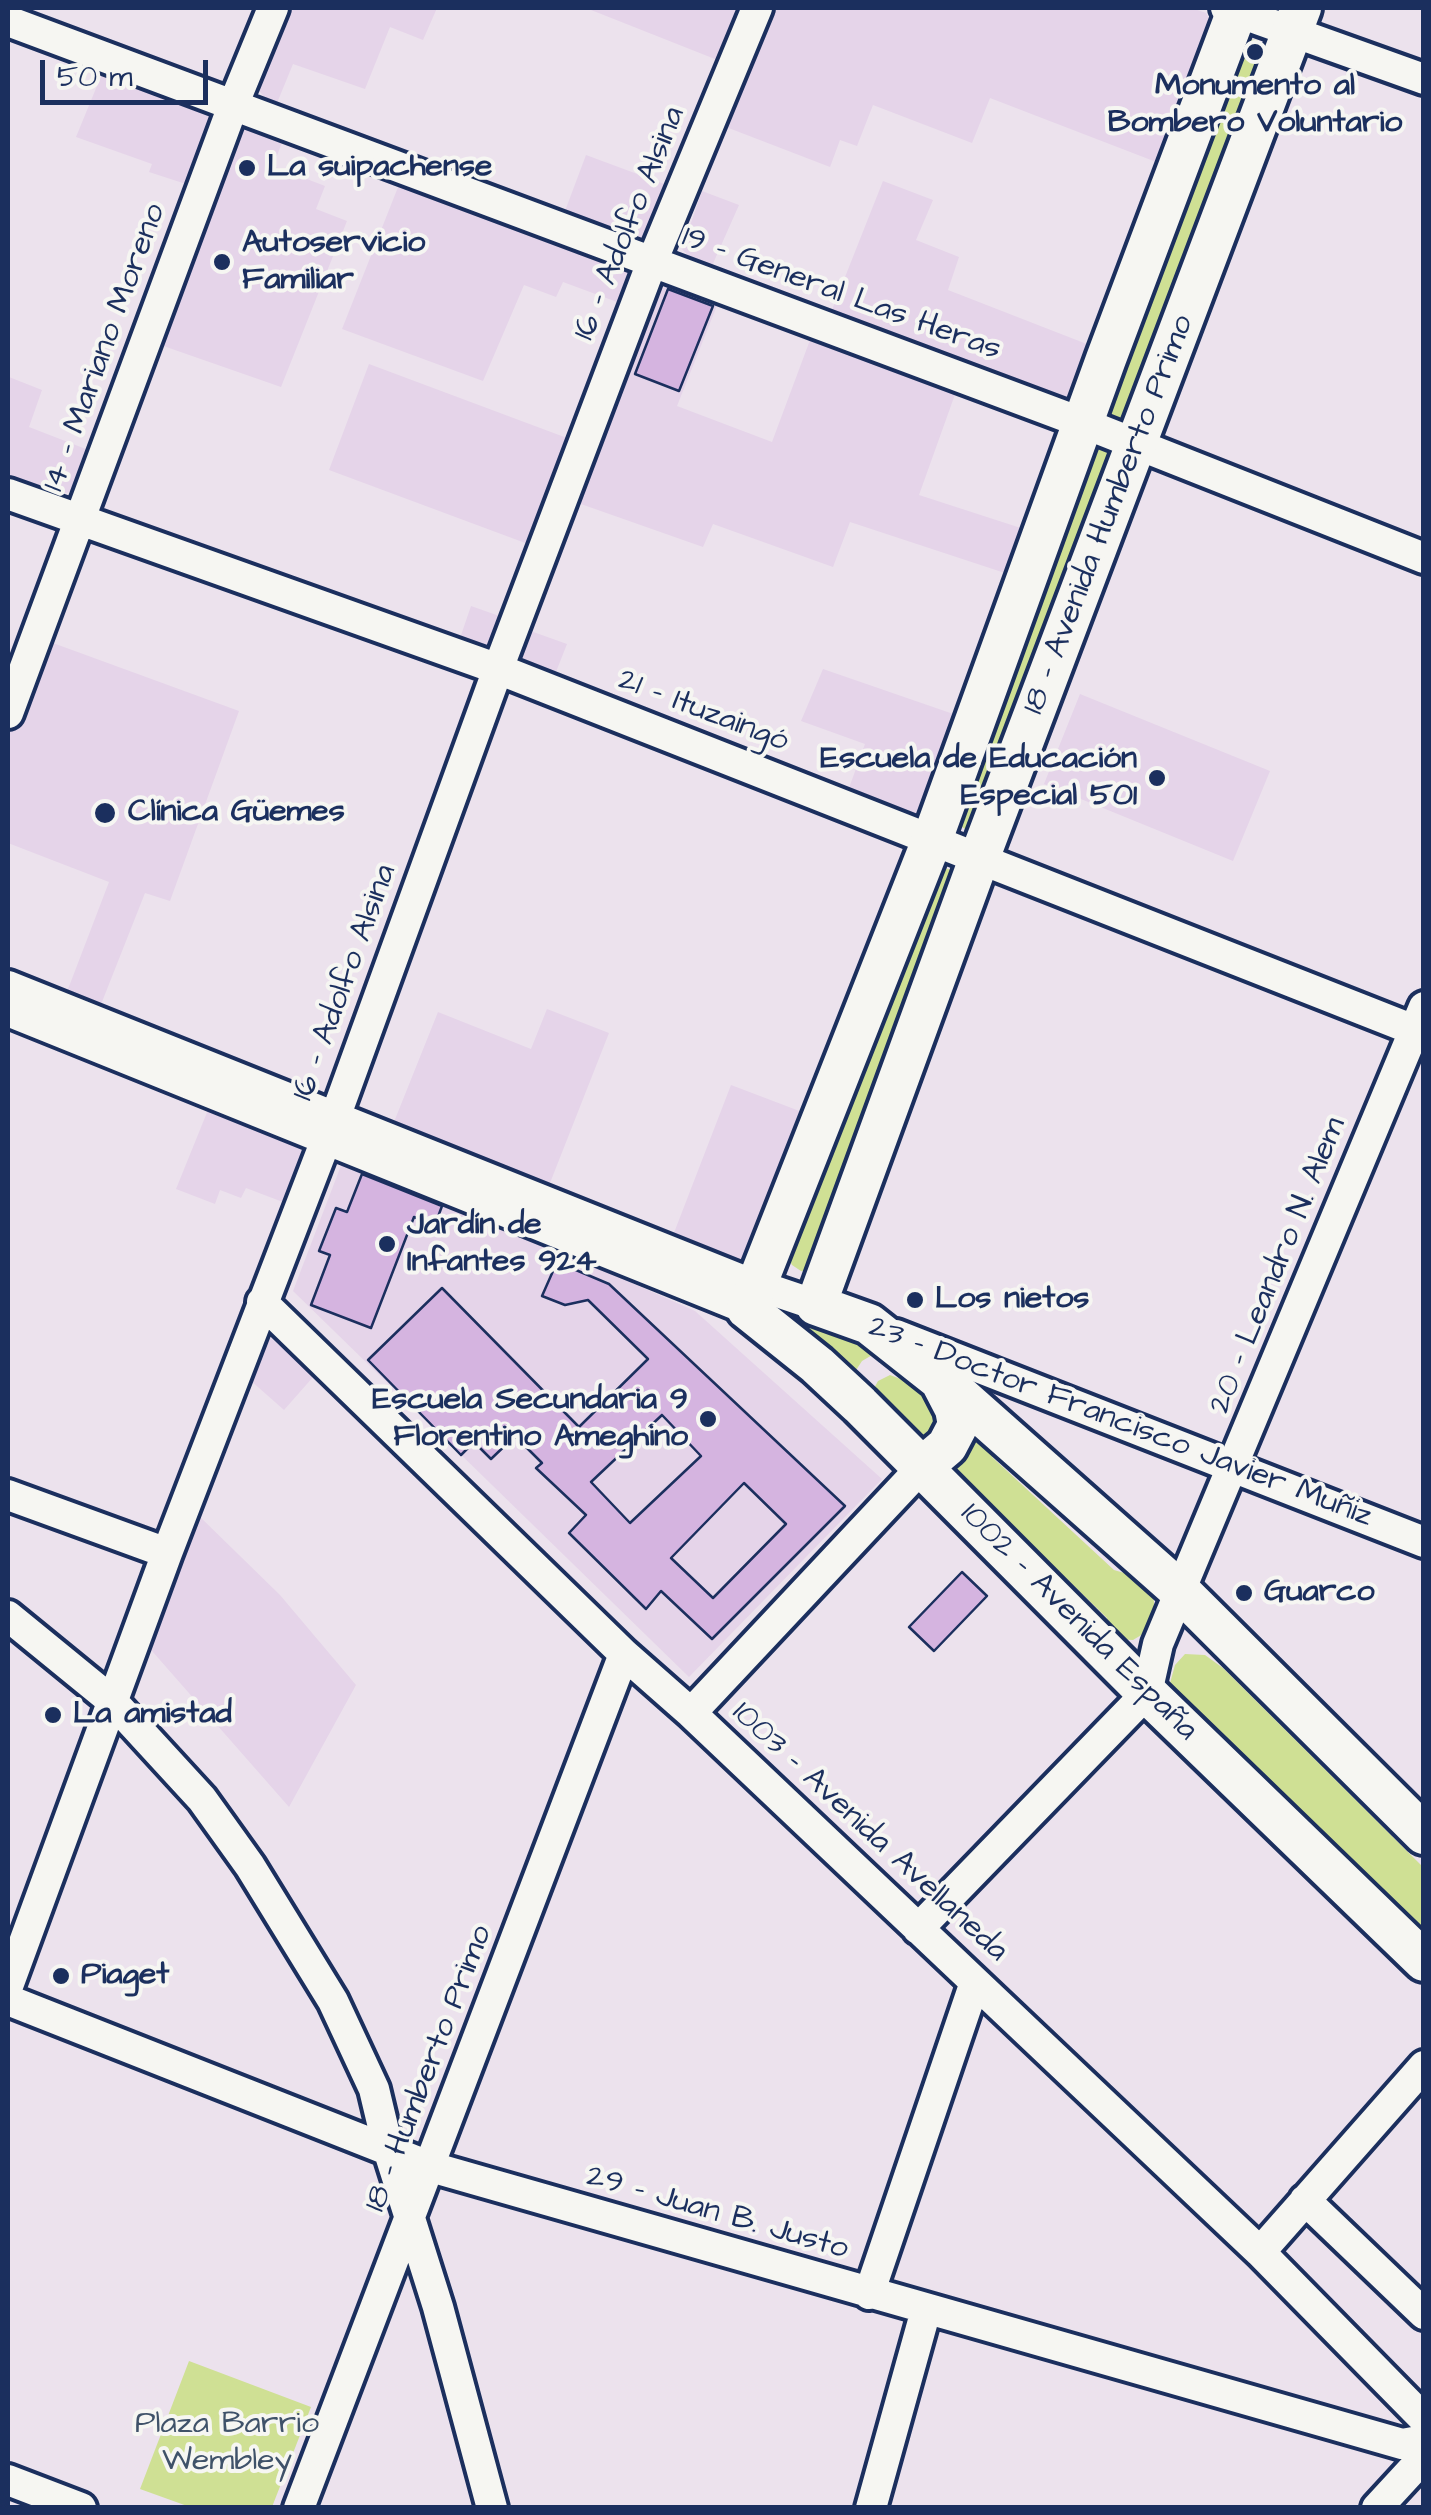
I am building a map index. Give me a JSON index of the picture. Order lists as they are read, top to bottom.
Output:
{
  "streets": {
    "main road": ["18 - Avenida Humberto Primo", "23 - Doctor Francisco Javier Muñiz", "1002 - Avenida España"],
    "street": [
      "16 - Adolfo Alsina",
      "19 - General Las Heras",
      "14 - Mariano Moreno",
      "21 - Ituzaingó",
      "20 - Leandro N. Alem",
      "1003 - Avenida Avellaneda",
      "18 - Humberto Primo",
      "29 - Juan B. Justo"
    ]
  },
  "crossings": [
    ["16 - Adolfo Alsina", "19 - General Las Heras"],
    ["16 - Adolfo Alsina", "21 - Ituzaingó"],
    ["16 - Adolfo Alsina", "1003 - Avenida Avellaneda"],
    ["19 - General Las Heras", "14 - Mariano Moreno"],
    ["19 - General Las Heras", "18 - Avenida Humberto Primo"],
    ["14 - Mariano Moreno", "21 - Ituzaingó"],
    ["18 - Avenida Humberto Primo", "21 - Ituzaingó"],
    ["18 - Avenida Humberto Primo", "23 - Doctor Francisco Javier Muñiz"],
    ["18 - Avenida Humberto Primo", "1002 - Avenida España"],
    ["21 - Ituzaingó", "20 - Leandro N. Alem"],
    ["20 - Leandro N. Alem", "23 - Doctor Francisco Javier Muñiz"],
    ["20 - Leandro N. Alem", "1002 - Avenida España"],
    ["1003 - Avenida Avellaneda", "18 - Humberto Primo"],
    ["18 - Humberto Primo", "29 - Juan B. Justo"]
  ],
  "parks": ["Plaza Barrio Wembley"],
  "places": [
    "Monumento al Bombero Voluntario",
    "La suipachense",
    "Autoservicio Familiar",
    "Escuela de Educación Especial 501",
    "Clínica Güemes",
    "Jardín de Infantes 924",
    "Los nietos",
    "Escuela Secundaria 9 Florentino Ameghino",
    "Guarco",
    "La amistad",
    "Piaget"
  ],
  "scale_bar": "50 m"
}
